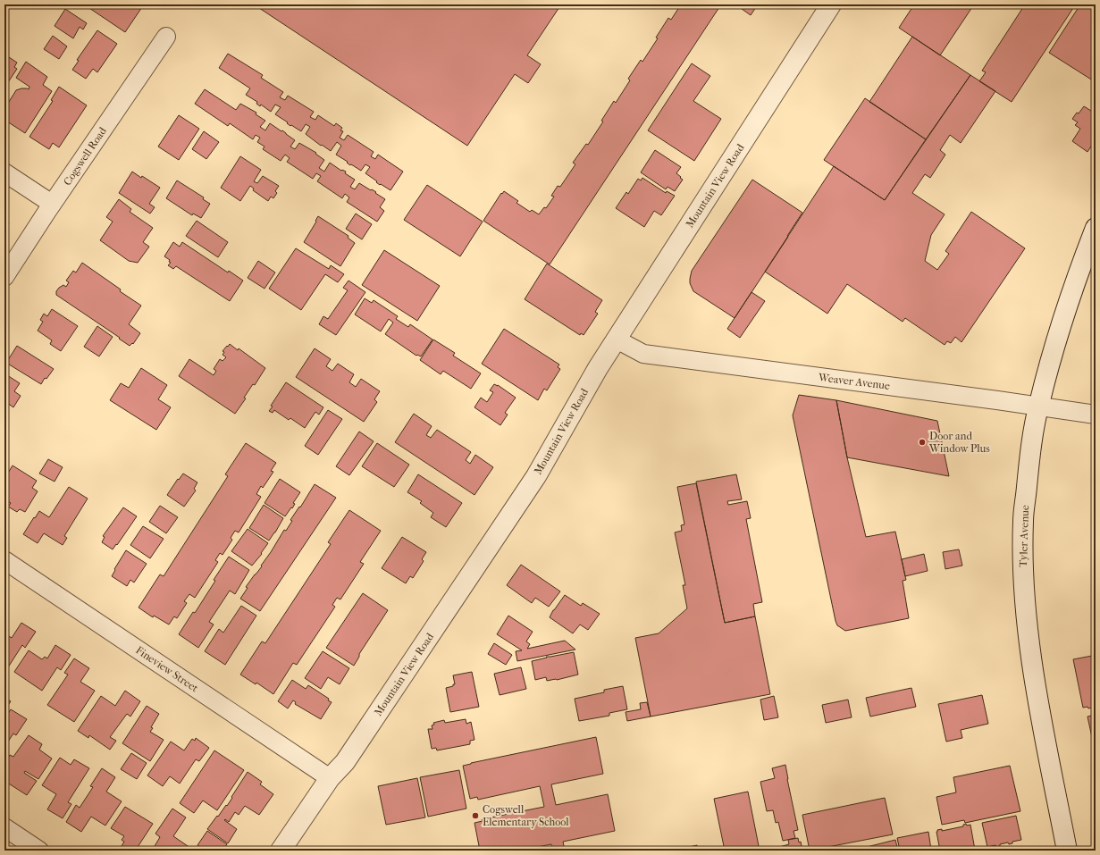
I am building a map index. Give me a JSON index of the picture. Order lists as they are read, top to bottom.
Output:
{
  "streets": {
    "street": [
      "Cogswell Road",
      "Mountain View Road",
      "Weaver Avenue",
      "Tyler Avenue",
      "Fineview Street"
    ]
  },
  "crossings": [
    ["Mountain View Road", "Weaver Avenue"],
    ["Mountain View Road", "Fineview Street"],
    ["Weaver Avenue", "Tyler Avenue"]
  ],
  "places": ["Door and Window Plus", "Cogswell Elementary School"]
}
